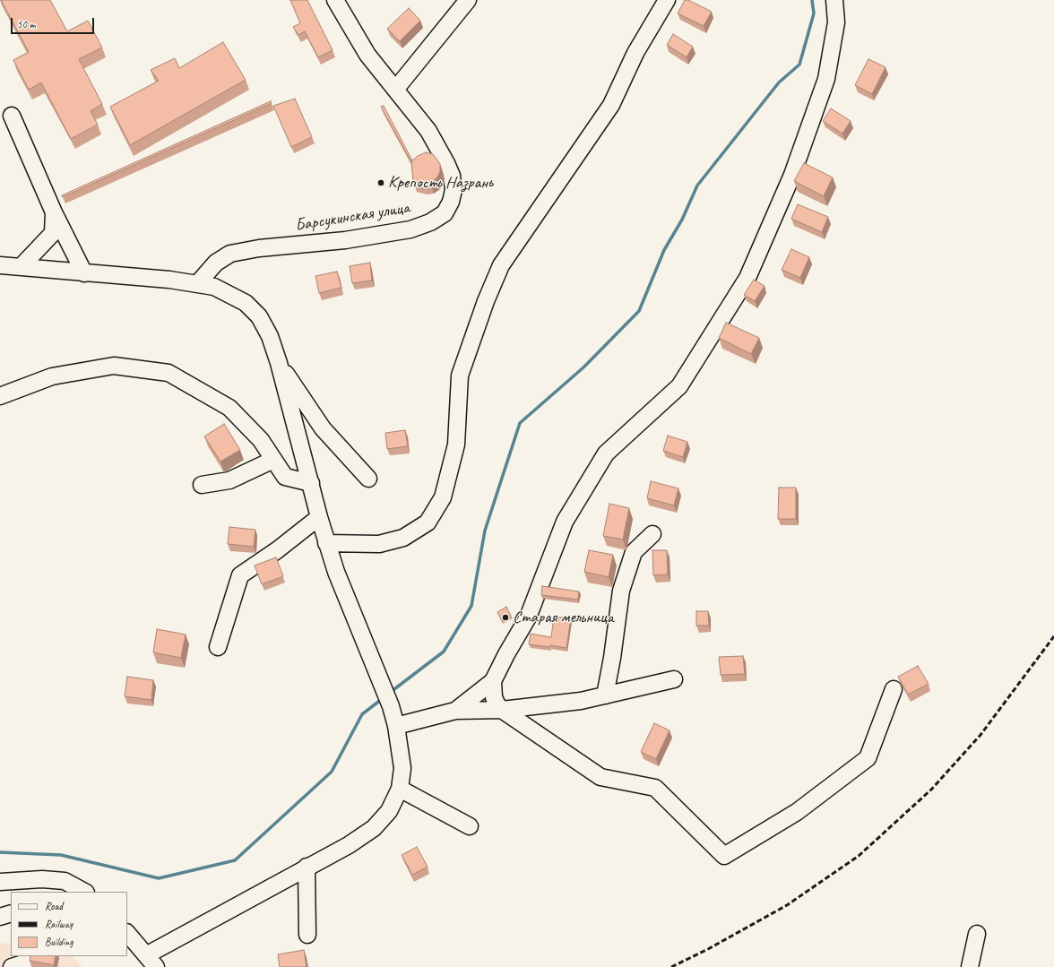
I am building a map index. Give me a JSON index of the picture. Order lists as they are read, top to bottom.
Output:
{
  "streets": {
    "street": ["Барсукинская улица"]
  },
  "places": ["Крепость Назрань", "Старая мельница"],
  "legend": ["Road", "Railway", "Building"],
  "scale_bar": "50 m"
}
